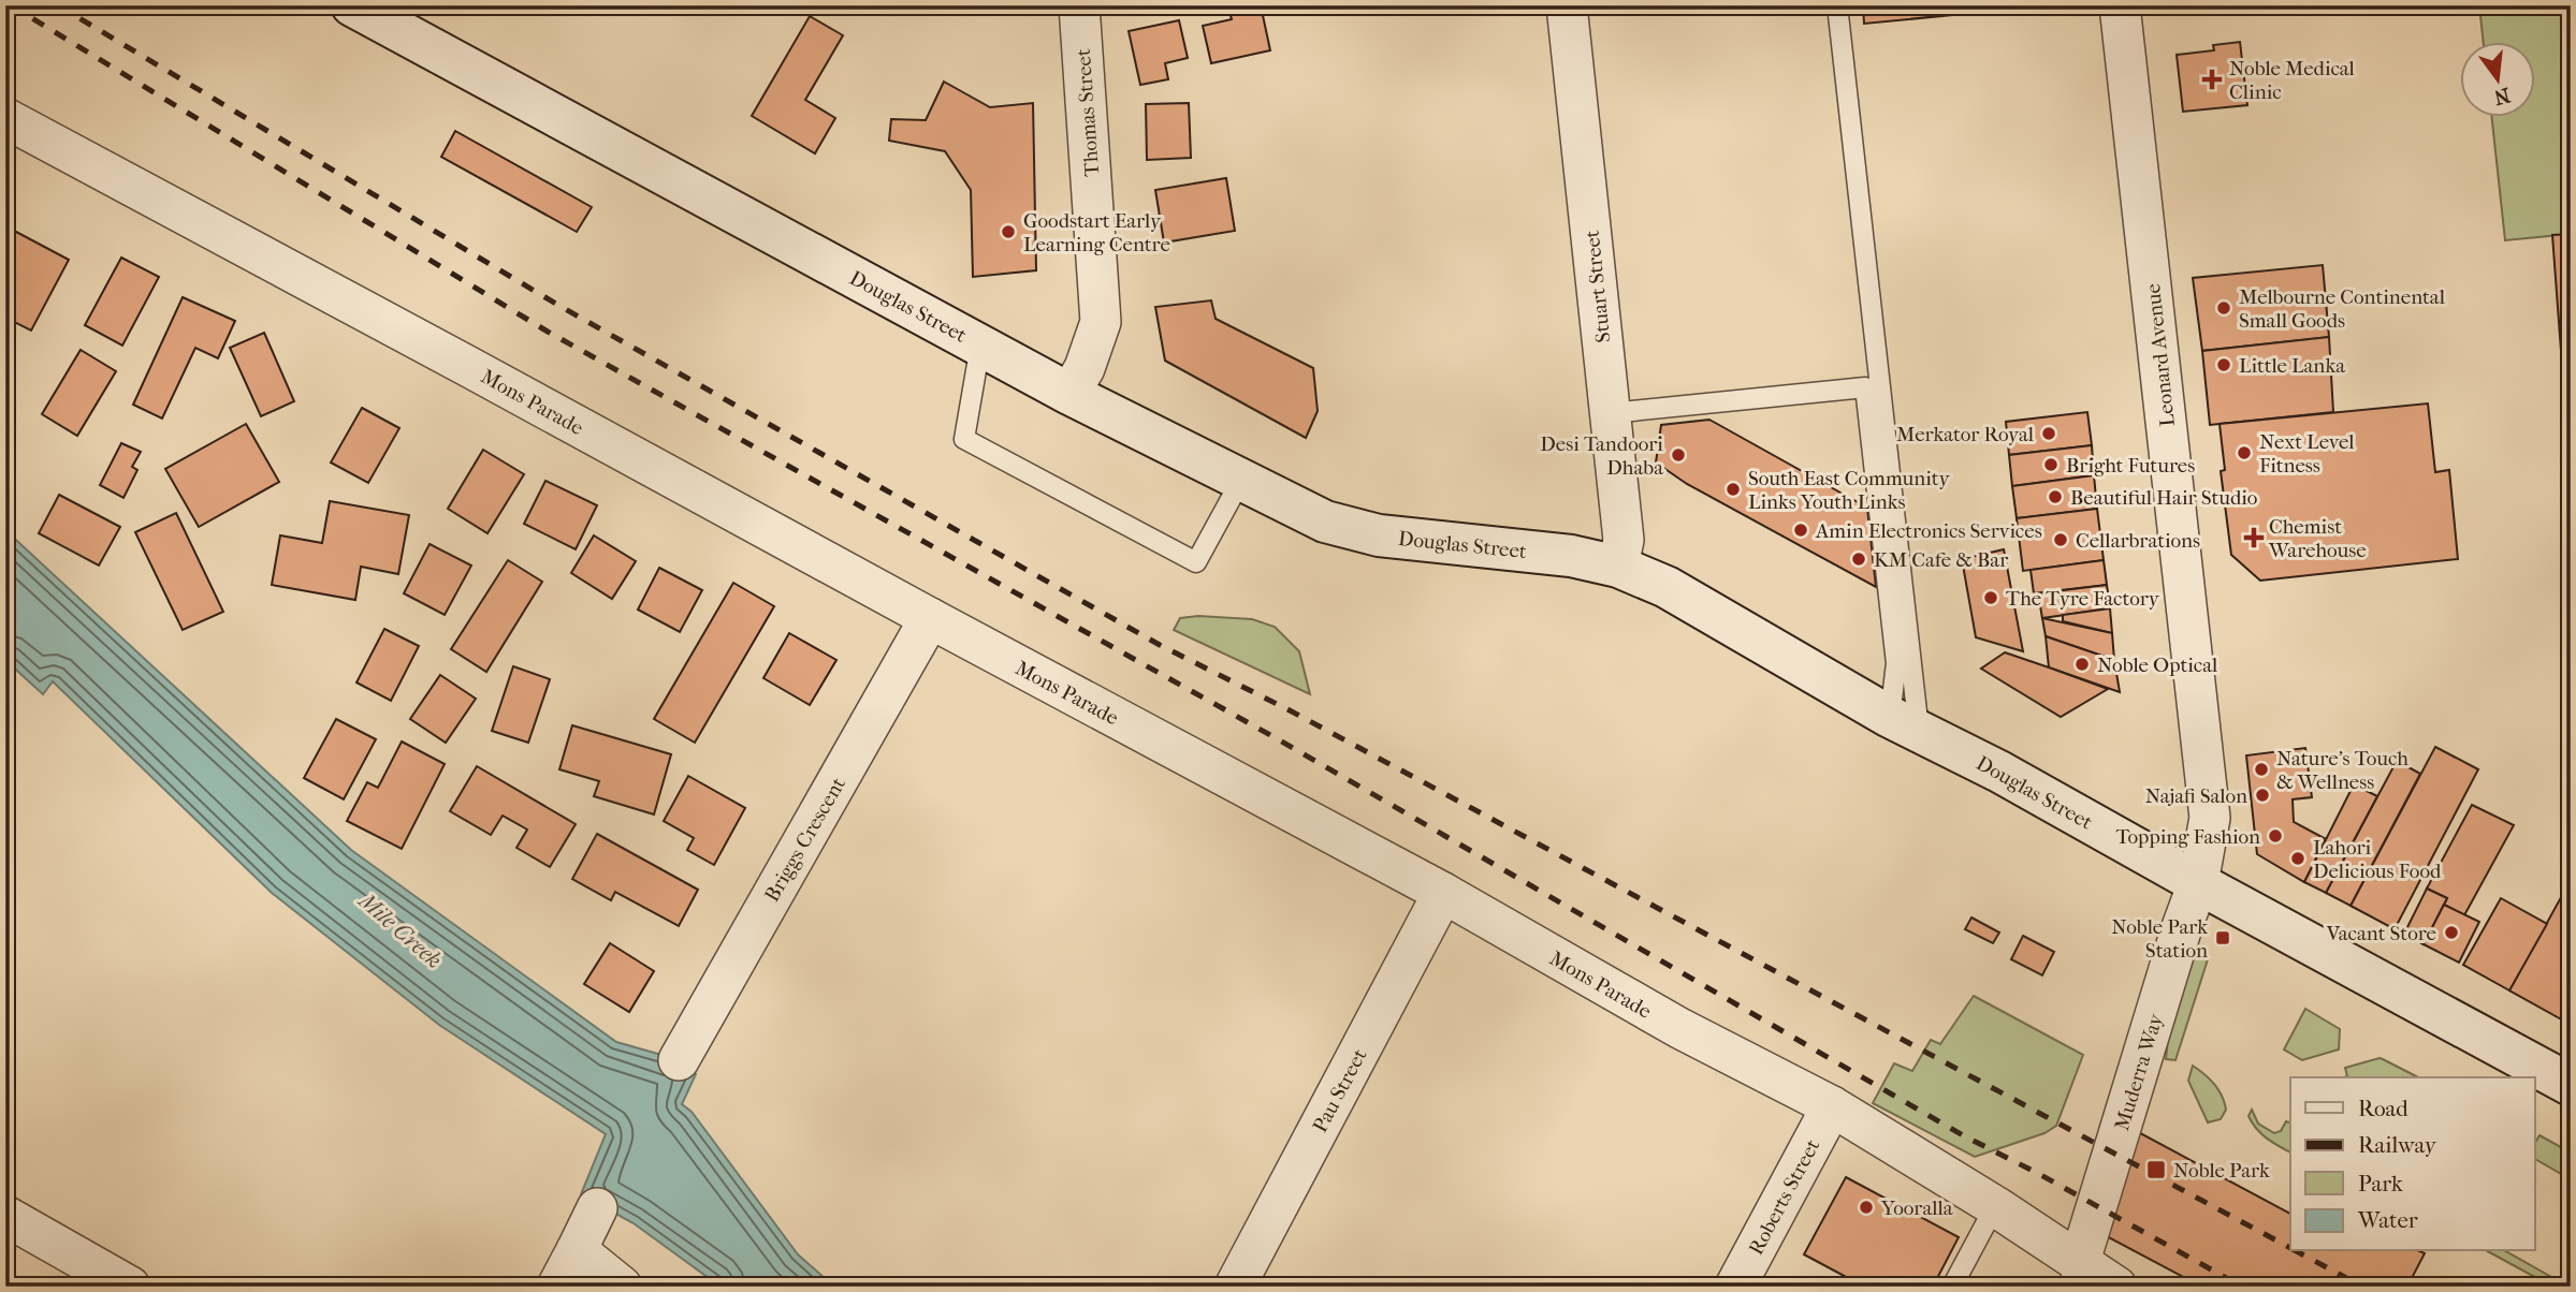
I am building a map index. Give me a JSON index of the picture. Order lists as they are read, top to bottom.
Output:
{
  "streets": {
    "main road": ["Douglas Street"],
    "street": [
      "Thomas Street",
      "Stuart Street",
      "Leonard Avenue",
      "Mons Parade",
      "Briggs Crescent",
      "Muderra Way",
      "Pau Street",
      "Roberts Street"
    ]
  },
  "crossings": [
    ["Thomas Street", "Douglas Street"],
    ["Stuart Street", "Douglas Street"],
    ["Douglas Street", "Leonard Avenue"],
    ["Douglas Street", "Muderra Way"],
    ["Leonard Avenue", "Muderra Way"],
    ["Mons Parade", "Briggs Crescent"],
    ["Mons Parade", "Muderra Way"],
    ["Mons Parade", "Pau Street"],
    ["Mons Parade", "Roberts Street"]
  ],
  "water": ["Mile Creek"],
  "places": {
    "health": ["Noble Medical Clinic", "Chemist Warehouse"],
    "other": [
      "Goodstart Early Learning Centre",
      "Melbourne Continental Small Goods",
      "Little Lanka",
      "Merkator Royal",
      "Next Level Fitness",
      "Desi Tandoori Dhaba",
      "Bright Futures",
      "South East Community Links Youth Links",
      "Beautiful Hair Studio",
      "Amin Electronics Services",
      "Cellarbrations",
      "KM Cafe & Bar",
      "The Tyre Factory",
      "Noble Optical",
      "Nature's Touch & Wellness",
      "Najafi Salon",
      "Topping Fashion",
      "Lahori Delicious Food",
      "Vacant Store",
      "Yooralla"
    ],
    "transit": ["Noble Park Station", "Noble Park"]
  },
  "legend": [
    "Road",
    "Railway",
    "Park",
    "Water"
  ],
  "north": "bottom"
}
